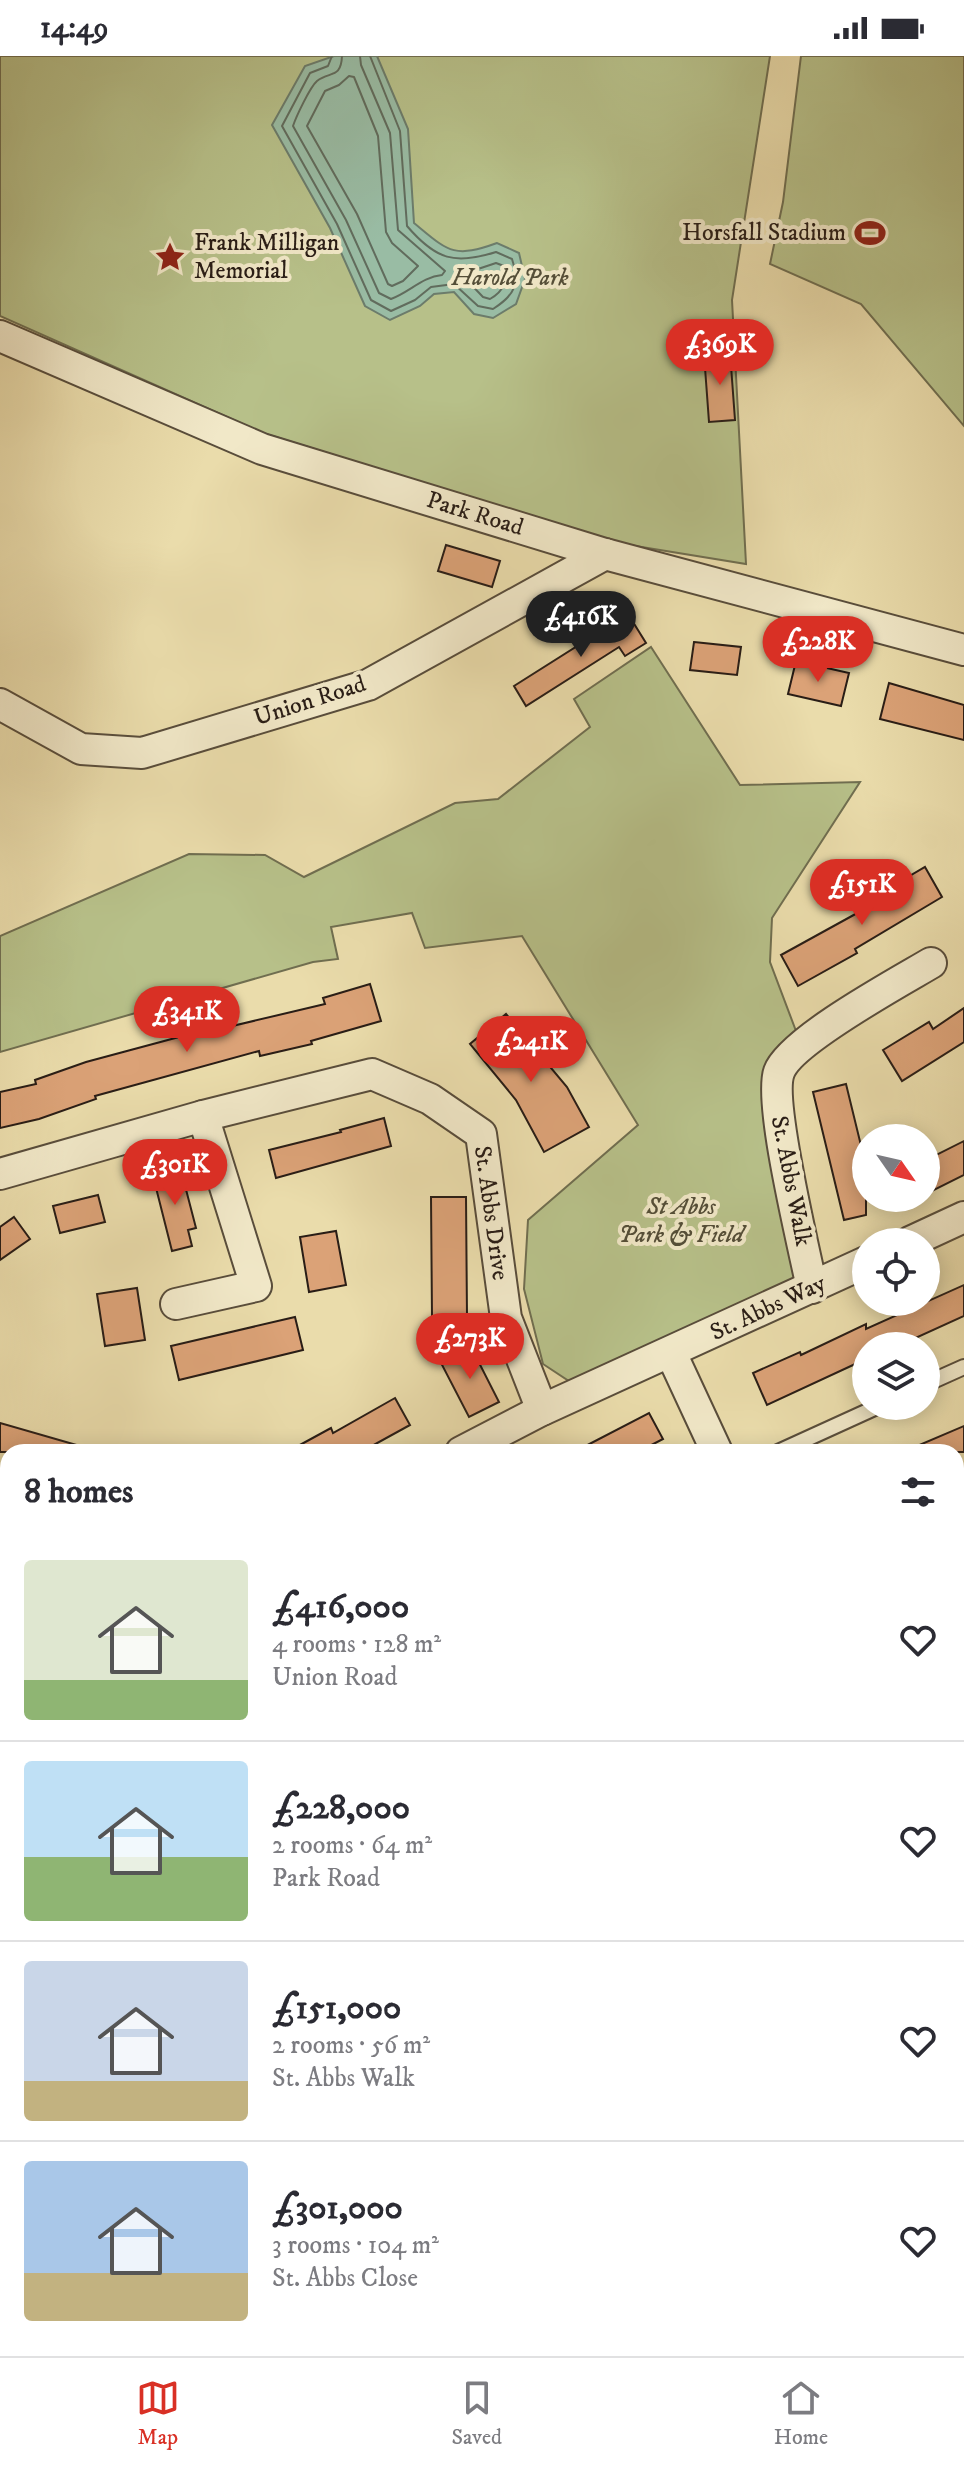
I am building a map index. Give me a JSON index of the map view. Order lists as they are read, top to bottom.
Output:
{
  "streets": {
    "street": [
      "Park Road",
      "Union Road",
      "St. Abbs Walk",
      "St. Abbs Drive",
      "St. Abbs Way"
    ]
  },
  "crossings": [
    ["Park Road", "Union Road"],
    ["St. Abbs Walk", "St. Abbs Way"]
  ],
  "parks": ["Harold Park", "St Abbs Park & Field"],
  "places": {
    "sports": ["Horsfall Stadium"],
    "place": ["Frank Milligan Memorial"]
  },
  "north": "bottom right",
  "page": {
    "status": "14:49",
    "price": [
      "£369K",
      "£416K",
      "£228K",
      "£151K",
      "£341K",
      "£241K",
      "£301K",
      "£273K"
    ],
    "heading": "8 homes",
    "list": [
      {
        "name": "£416,000",
        "note": "4 rooms · 128 m² · Union Road"
      },
      {
        "name": "£228,000",
        "note": "2 rooms · 64 m² · Park Road"
      },
      {
        "name": "£151,000",
        "note": "2 rooms · 56 m² · St. Abbs Walk"
      },
      {
        "name": "£301,000",
        "note": "3 rooms · 104 m² · St. Abbs Close"
      }
    ],
    "tabs": ["Map", "Saved", "Home"]
  }
}
